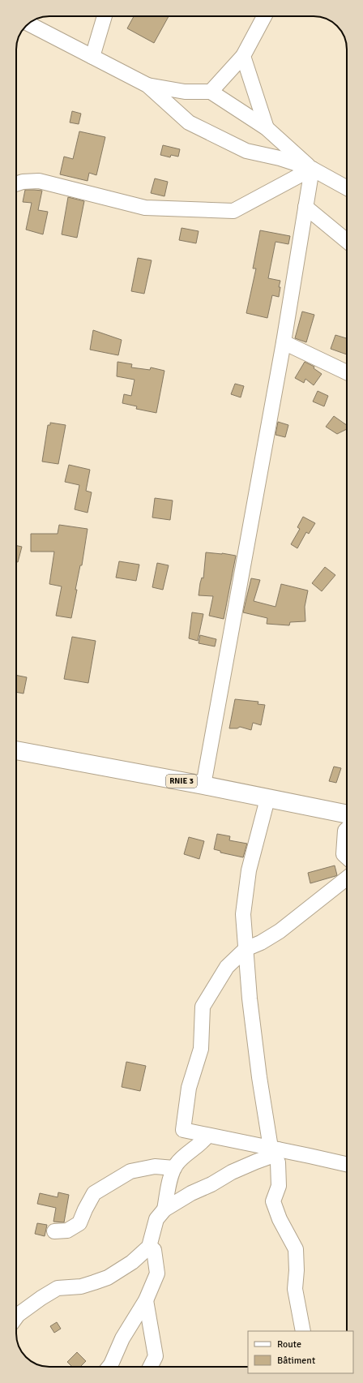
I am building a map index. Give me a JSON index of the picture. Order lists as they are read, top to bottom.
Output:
{
  "streets": {
    "highway": ["RNIE 3"]
  },
  "legend": ["Route", "Bâtiment"]
}
